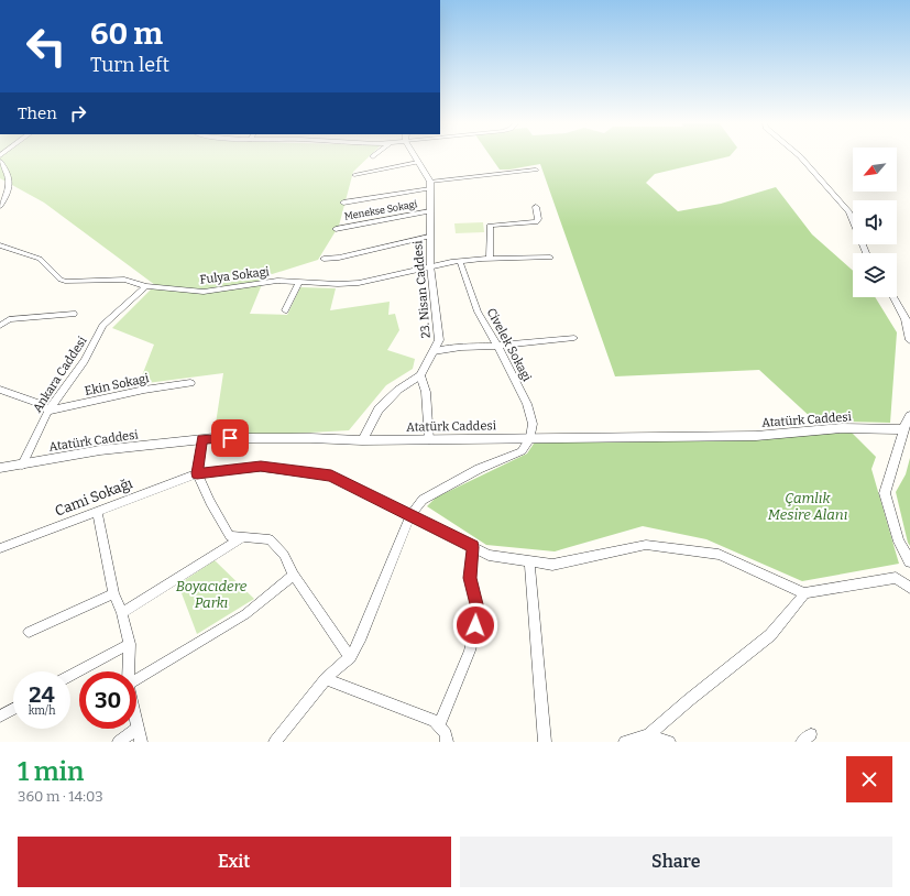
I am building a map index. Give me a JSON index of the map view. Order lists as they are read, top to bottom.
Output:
{
  "streets": {
    "street": [
      "Menekse Sokagi",
      "Fulya Sokagi",
      "23. Nisan Caddesi",
      "Civelek Sokagi",
      "Ankara Caddesi",
      "Ekin Sokagi",
      "Atatürk Caddesi",
      "Cami Sokağı"
    ]
  },
  "crossings": [
    ["Menekse Sokagi", "23. Nisan Caddesi"],
    ["Fulya Sokagi", "23. Nisan Caddesi"],
    ["Fulya Sokagi", "Civelek Sokagi"],
    ["Fulya Sokagi", "Ankara Caddesi"],
    ["23. Nisan Caddesi", "Atatürk Caddesi"],
    ["Civelek Sokagi", "Atatürk Caddesi"],
    ["Ankara Caddesi", "Ekin Sokagi"],
    ["Ankara Caddesi", "Atatürk Caddesi"]
  ],
  "parks": ["Çamlık Mesire Alanı", "Boyacıdere Parkı"],
  "north": "bottom left",
  "page": {
    "turn": ["60 m", "Turn left"],
    "then": "Then",
    "speed": "24 km/h",
    "limit": "30",
    "heading": ["1 min", "360 m · 14:03"],
    "buttons": ["Exit", "Share"]
  }
}
